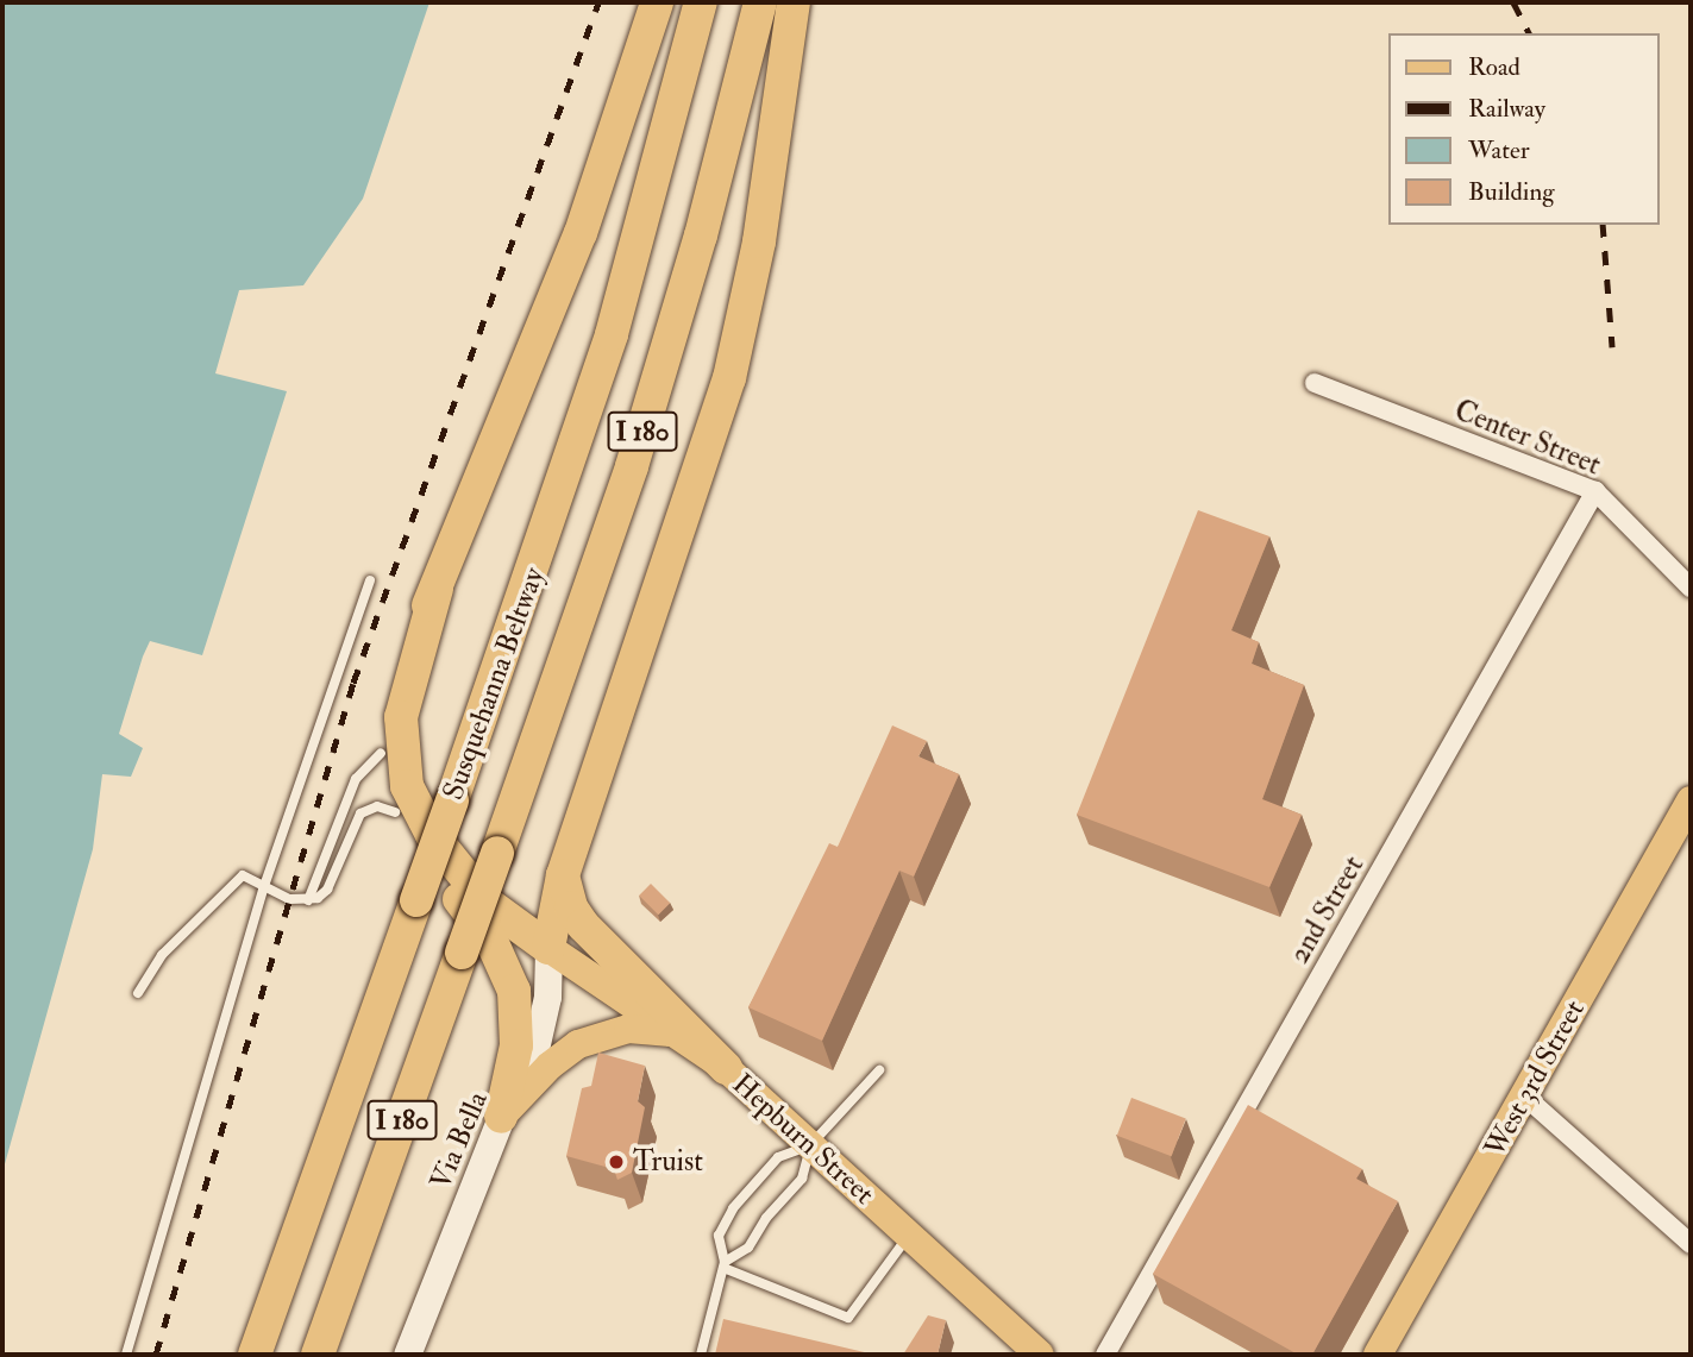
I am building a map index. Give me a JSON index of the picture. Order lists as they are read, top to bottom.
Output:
{
  "streets": {
    "highway": ["I 180", "Susquehanna Beltway"],
    "main road": ["West 3rd Street", "Hepburn Street", "Via Bella"],
    "street": ["Center Street", "2nd Street"]
  },
  "crossings": [
    ["Center Street", "2nd Street"],
    ["Hepburn Street", "Via Bella"]
  ],
  "places": ["Truist"],
  "legend": [
    "Road",
    "Railway",
    "Water",
    "Building"
  ]
}
